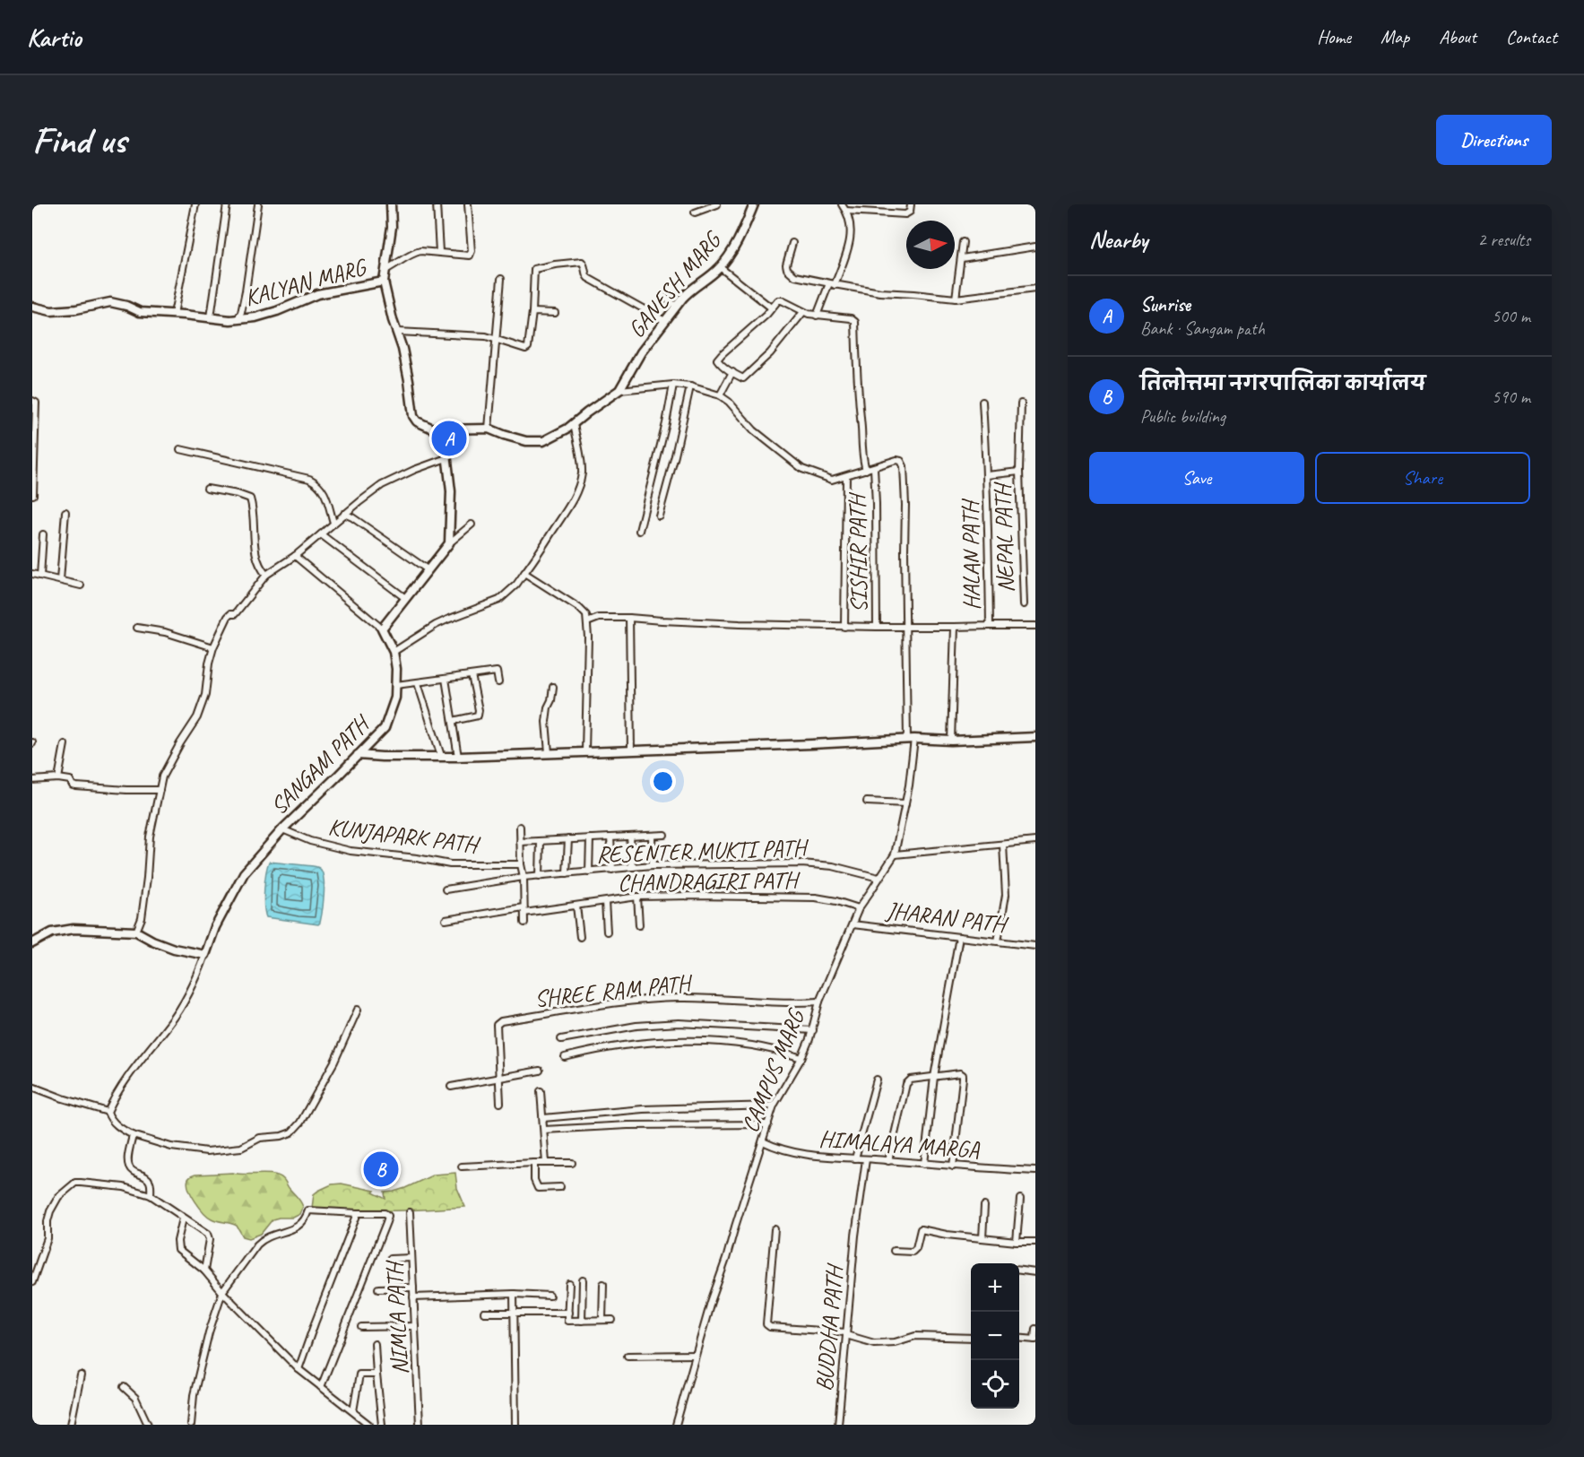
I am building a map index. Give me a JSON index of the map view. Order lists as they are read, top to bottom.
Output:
{
  "streets": {
    "street": [
      "KALYAN MARG",
      "GANESH MARG",
      "NEPAL PATH",
      "SISHIR PATH",
      "HALAN PATH",
      "SANGAM PATH",
      "KUNJAPARK PATH",
      "RESENTER MUKTI PATH",
      "CHANDRAGIRI PATH",
      "JHARAN PATH",
      "SHREE RAM PATH",
      "CAMPUS MARG",
      "HIMALAYA MARGA",
      "NIMLA PATH",
      "BUDDHA PATH"
    ]
  },
  "crossings": [
    ["KALYAN MARG", "GANESH MARG"],
    ["SISHIR PATH", "HALAN PATH"],
    ["SISHIR PATH", "CAMPUS MARG"],
    ["SANGAM PATH", "KUNJAPARK PATH"],
    ["RESENTER MUKTI PATH", "CAMPUS MARG"],
    ["CHANDRAGIRI PATH", "CAMPUS MARG"],
    ["JHARAN PATH", "CAMPUS MARG"],
    ["SHREE RAM PATH", "CAMPUS MARG"],
    ["CAMPUS MARG", "HIMALAYA MARGA"],
    ["HIMALAYA MARGA", "BUDDHA PATH"]
  ],
  "north": "right",
  "page": {
    "header": "Kartio",
    "nav": [
      "Home",
      "Map",
      "About",
      "Contact"
    ],
    "buttons": [
      "Directions",
      ["Save", "Share"]
    ],
    "title": "Find us",
    "heading": ["Nearby", "2 results"],
    "list": [
      {
        "mark": "A",
        "name": "Sunrise",
        "note": "Bank · Sangam path",
        "value": "500 m"
      },
      {
        "mark": "B",
        "name": "तिलोत्तमा नगरपालिका कार्यालय",
        "note": "Public building",
        "value": "590 m"
      }
    ],
    "pins": ["A", "B"],
    "map_buttons": ["+", "−"]
  }
}
